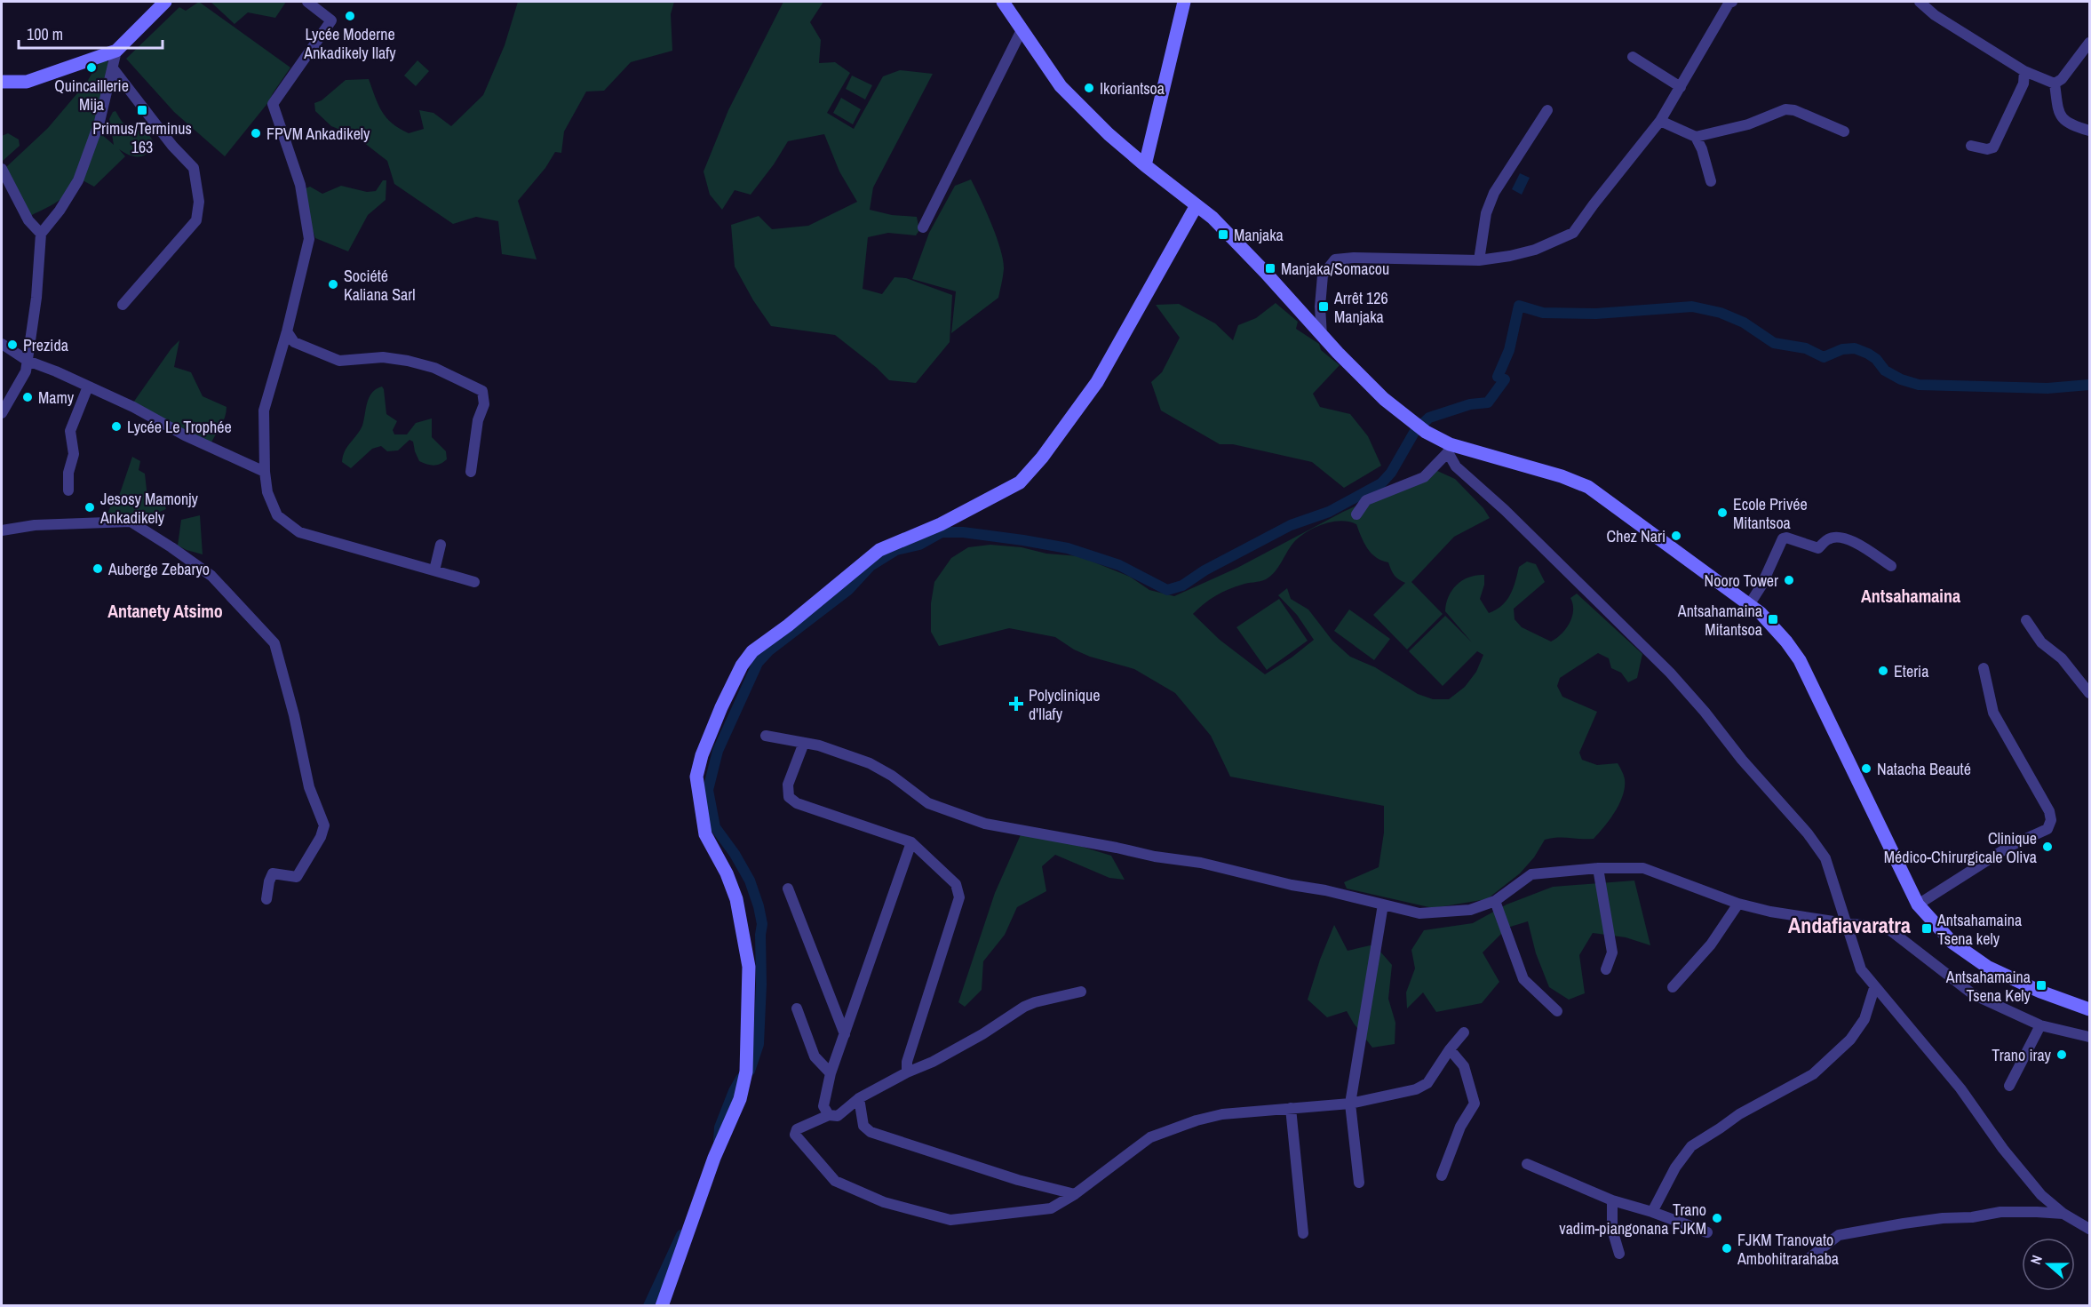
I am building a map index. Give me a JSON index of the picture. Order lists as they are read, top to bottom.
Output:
{
  "districts": ["Antsahamaina", "Antanety Atsimo", "Andafiavaratra"],
  "places": {
    "other": [
      "Lycée Moderne Ankadikely Ilafy",
      "Quincaillerie Mija",
      "Ikoriantsoa",
      "FPVM Ankadikely",
      "Société Kaliana Sarl",
      "Prezida",
      "Mamy",
      "Lycée Le Trophée",
      "Jesosy Mamonjy Ankadikely",
      "Ecole Privée Mitantsoa",
      "Chez Nari",
      "Auberge Zebaryo",
      "Nooro Tower",
      "Eteria",
      "Natacha Beauté",
      "Clinique Médico-Chirurgicale Oliva",
      "Trano iray",
      "Trano vadim-piangonana FJKM",
      "FJKM Tranovato Ambohitrarahaba"
    ],
    "transit": [
      "Primus/Terminus 163",
      "Manjaka",
      "Manjaka/Somacou",
      "Arrêt 126 Manjaka",
      "Antsahamaina Mitantsoa",
      "Antsahamaina Tsena kely",
      "Antsahamaina Tsena Kely"
    ],
    "health": ["Polyclinique d'Ilafy"]
  },
  "scale_bar": "100 m",
  "north": "left"
}
